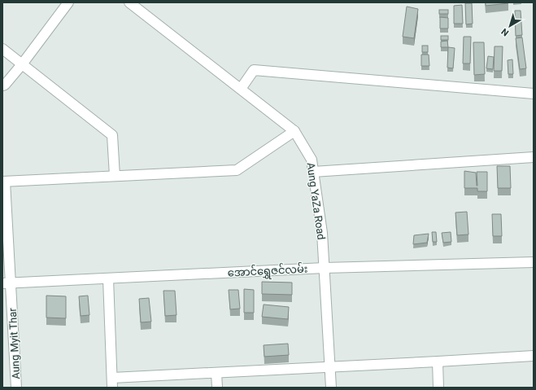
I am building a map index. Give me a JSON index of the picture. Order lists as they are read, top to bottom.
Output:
{
  "streets": {
    "street": ["Aung YaZa Road", "အောင်ရွှေဇင်လမ်း", "Aung Myit Thar"]
  },
  "crossings": [
    ["Aung YaZa Road", "အောင်ရွှေဇင်လမ်း"],
    ["အောင်ရွှေဇင်လမ်း", "Aung Myit Thar"]
  ],
  "north": "bottom left"
}
